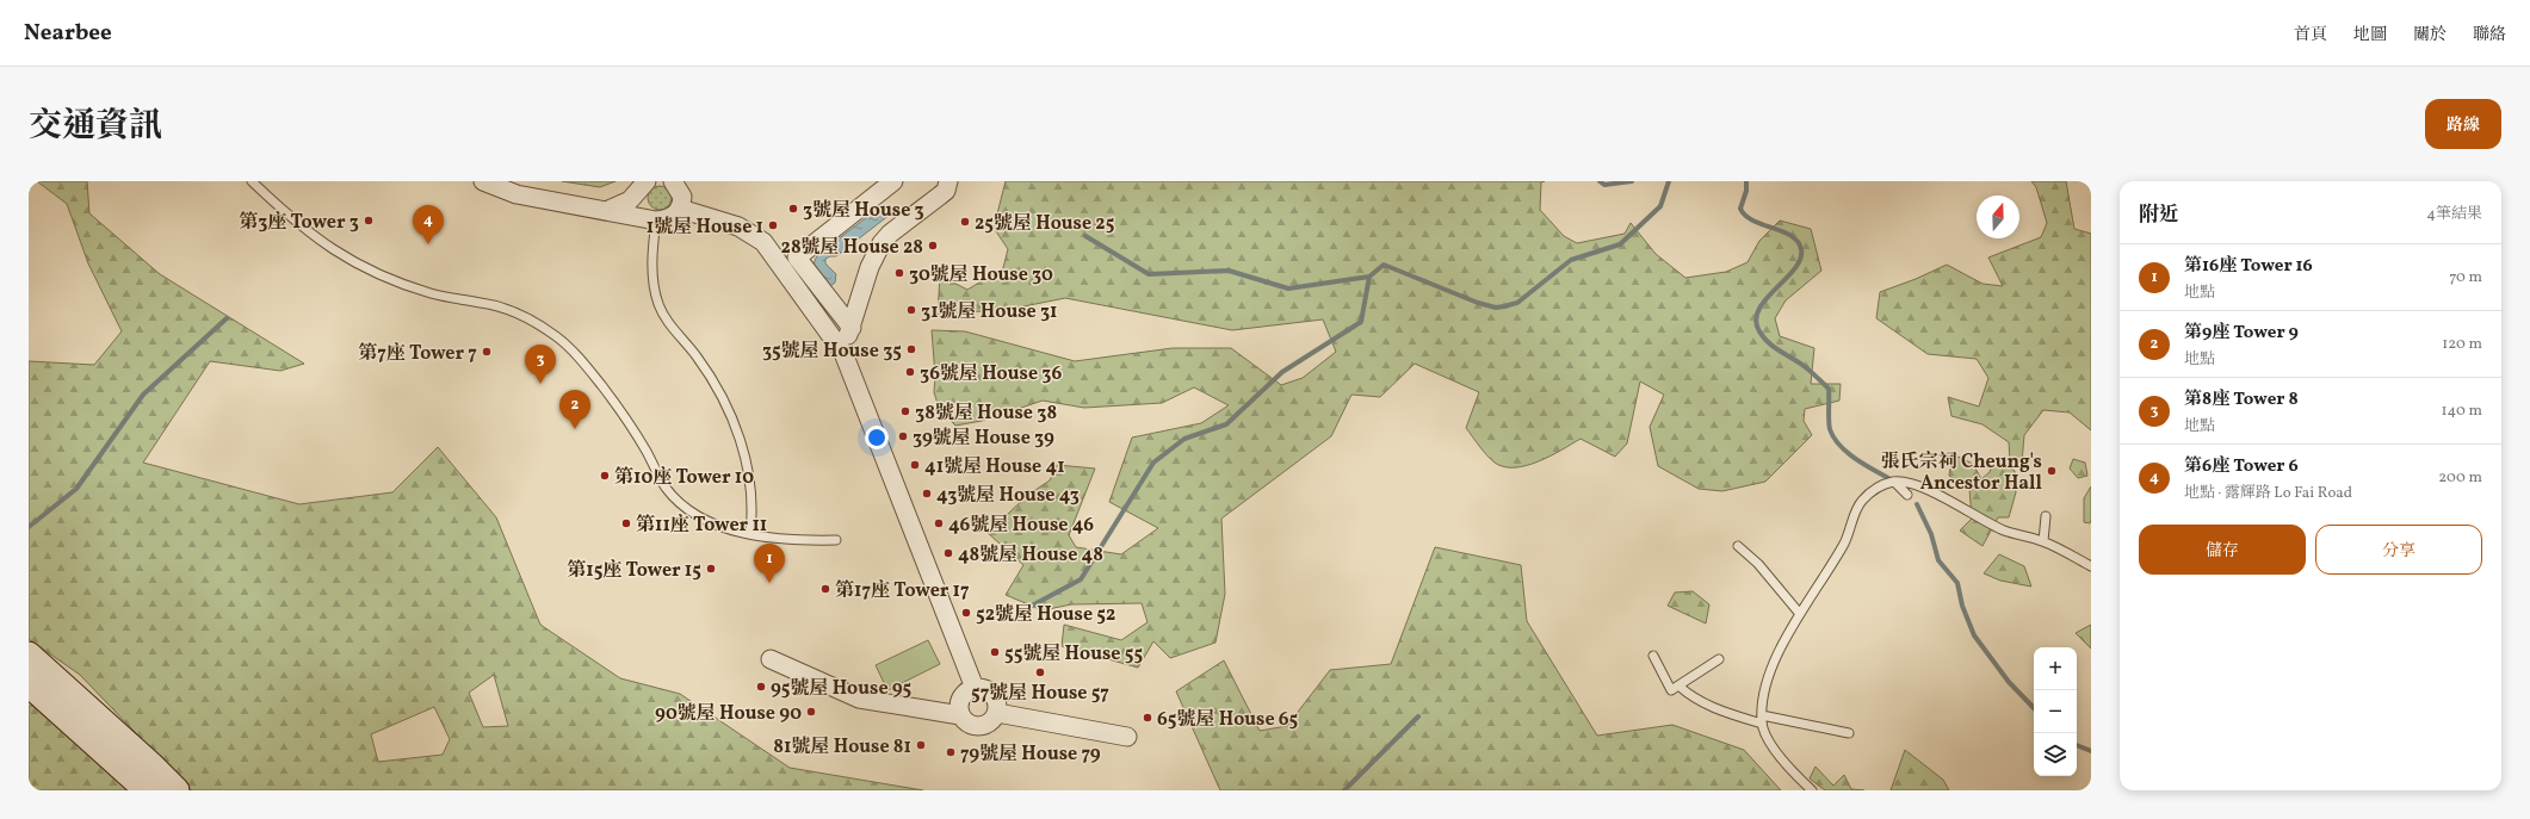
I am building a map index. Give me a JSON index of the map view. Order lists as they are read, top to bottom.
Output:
{
  "places": [
    "3號屋 House 3",
    "第3座 Tower 3",
    "25號屋 House 25",
    "1號屋 House 1",
    "28號屋 House 28",
    "30號屋 House 30",
    "31號屋 House 31",
    "35號屋 House 35",
    "第7座 Tower 7",
    "36號屋 House 36",
    "38號屋 House 38",
    "39號屋 House 39",
    "41號屋 House 41",
    "張氏宗祠 Cheung's Ancestor Hall",
    "第10座 Tower 10",
    "43號屋 House 43",
    "第11座 Tower 11",
    "46號屋 House 46",
    "48號屋 House 48",
    "第15座 Tower 15",
    "第17座 Tower 17",
    "52號屋 House 52",
    "55號屋 House 55",
    "57號屋 House 57",
    "95號屋 House 95",
    "90號屋 House 90",
    "65號屋 House 65",
    "81號屋 House 81",
    "79號屋 House 79"
  ],
  "north": "top",
  "page": {
    "header": "Nearbee",
    "nav": [
      "首頁",
      "地圖",
      "關於",
      "聯絡"
    ],
    "title": "交通資訊",
    "buttons": [
      "路線",
      ["儲存", "分享"]
    ],
    "heading": ["附近", "4筆結果"],
    "pins": [
      "4",
      "3",
      "2",
      "1"
    ],
    "list": [
      {
        "mark": "1",
        "name": "第16座 Tower 16",
        "note": "地點",
        "value": "70 m"
      },
      {
        "mark": "2",
        "name": "第9座 Tower 9",
        "note": "地點",
        "value": "120 m"
      },
      {
        "mark": "3",
        "name": "第8座 Tower 8",
        "note": "地點",
        "value": "140 m"
      },
      {
        "mark": "4",
        "name": "第6座 Tower 6",
        "note": "地點 · 露輝路 Lo Fai Road",
        "value": "200 m"
      }
    ],
    "map_buttons": ["+", "−"]
  }
}
